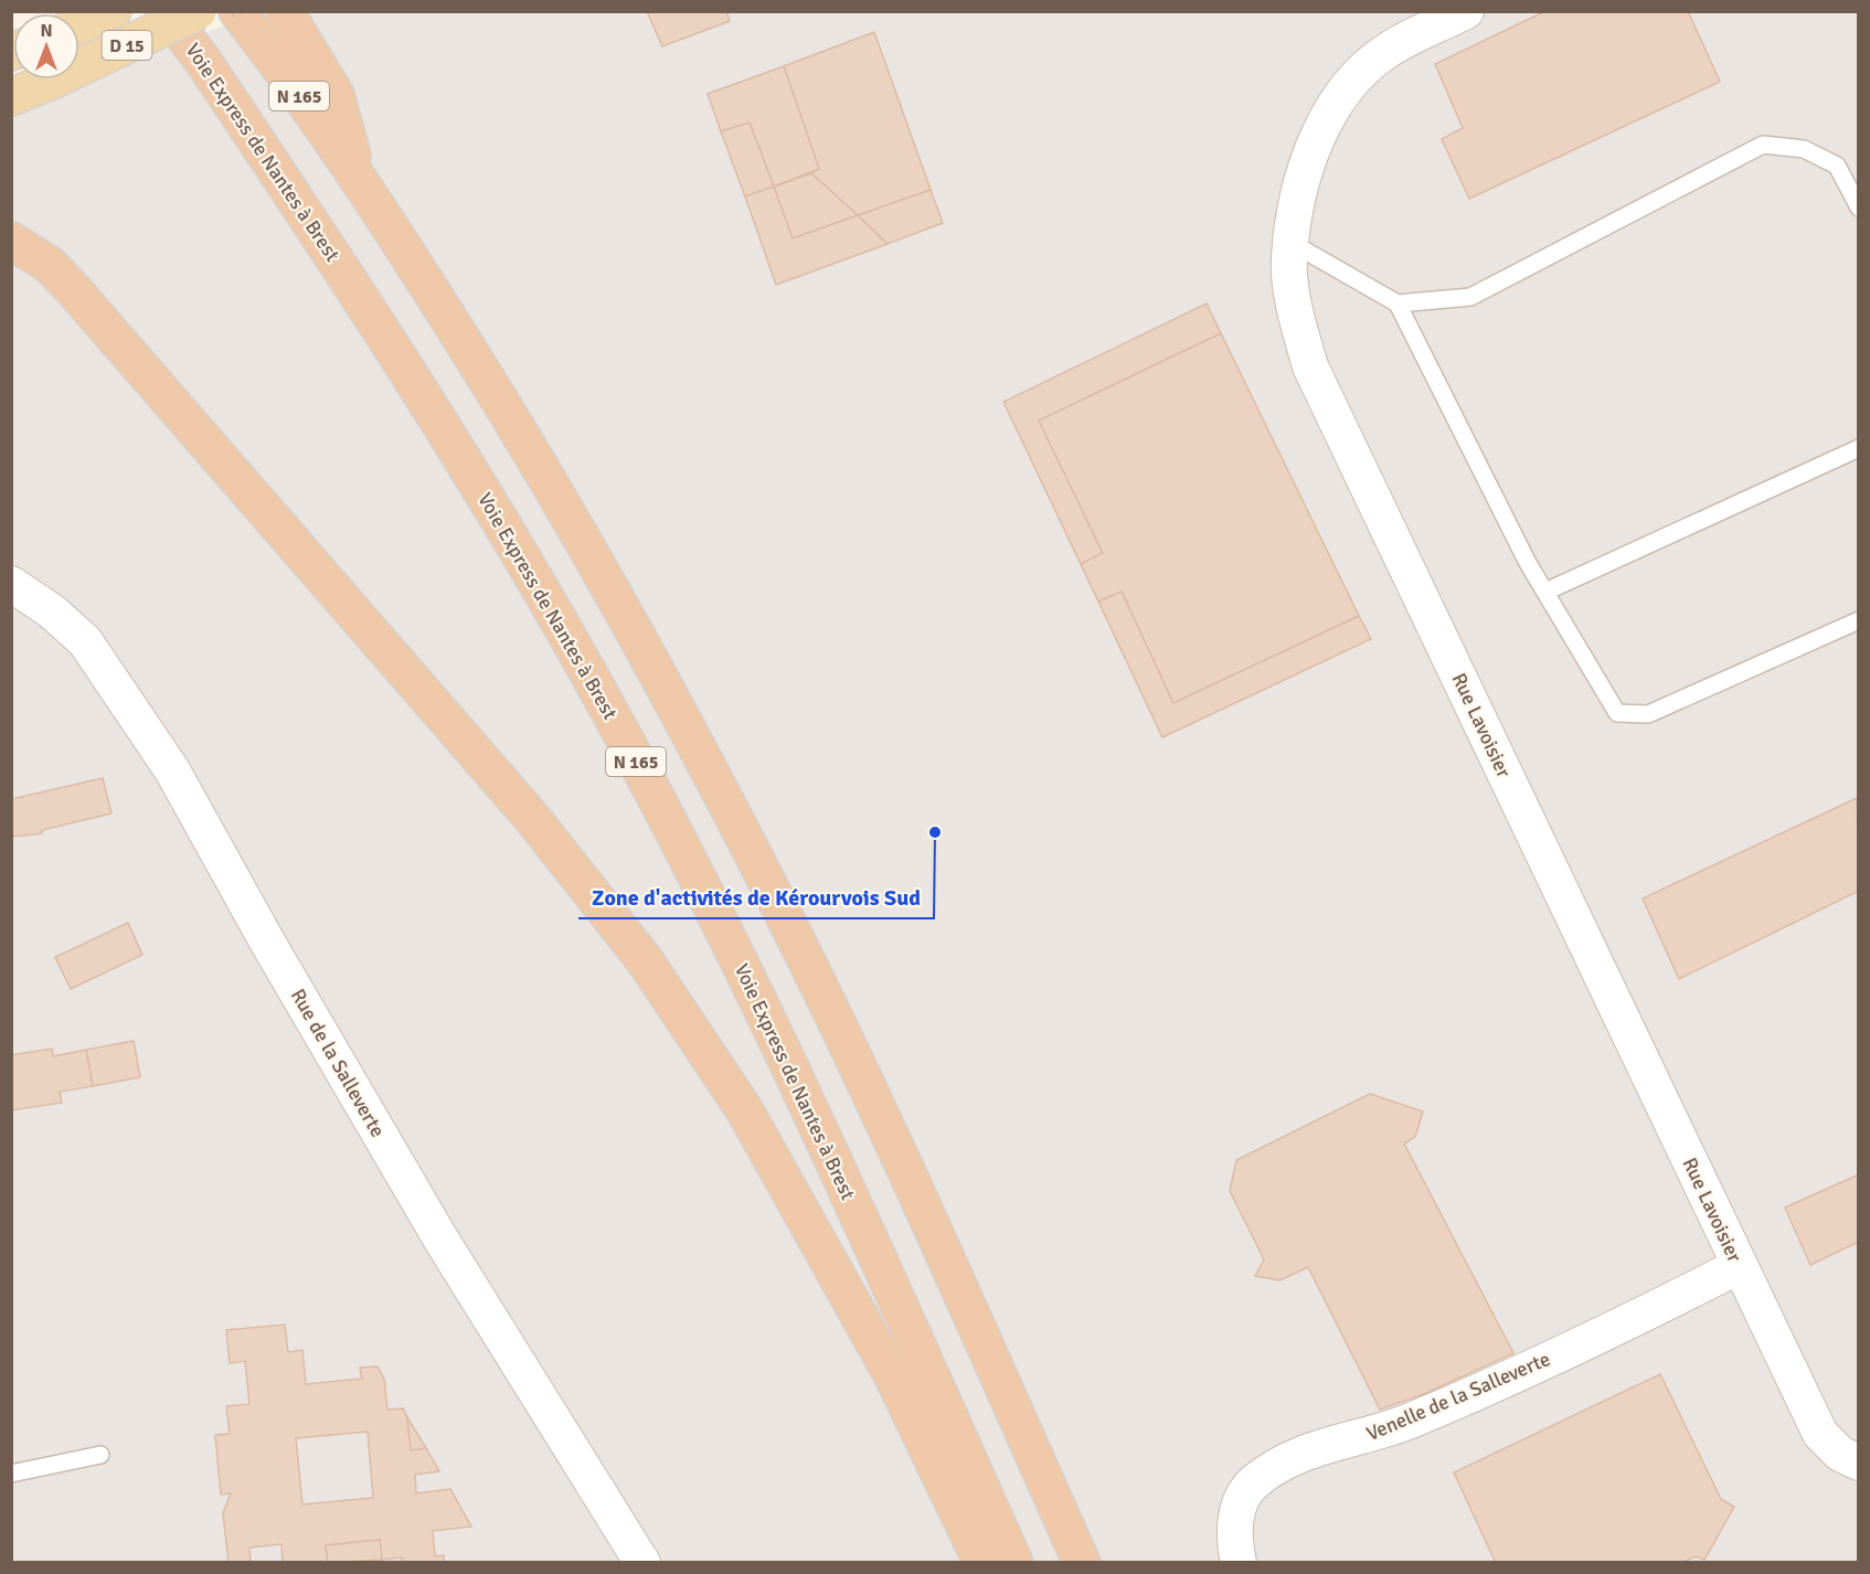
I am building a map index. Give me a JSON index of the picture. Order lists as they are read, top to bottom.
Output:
{
  "streets": {
    "highway": ["N 165", "Voie Express de Nantes à Brest"],
    "main road": ["D 15"],
    "street": ["Rue Lavoisier", "Rue de la Salleverte", "Venelle de la Salleverte"]
  },
  "crossings": [
    ["Rue Lavoisier", "Venelle de la Salleverte"]
  ],
  "places": ["Zone d'activités de Kérourvois Sud"],
  "north": "top"
}
